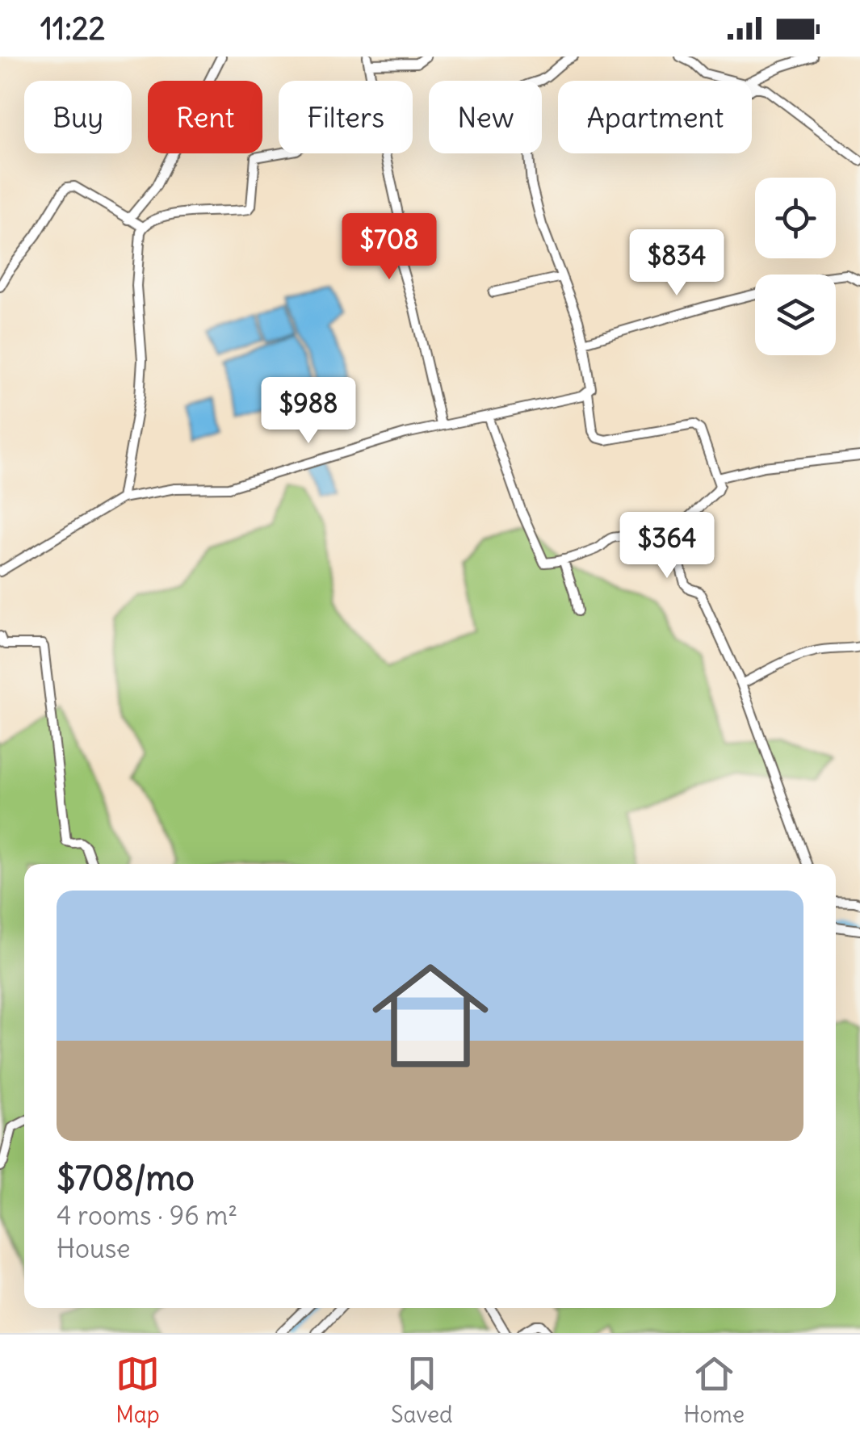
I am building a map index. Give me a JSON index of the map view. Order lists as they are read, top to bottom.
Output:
{
  "page": {
    "status": "11:22",
    "chip": [
      "Buy",
      "Rent",
      "Filters",
      "New",
      "Apartment"
    ],
    "price": [
      "$708",
      "$834",
      "$988",
      "$364"
    ],
    "list": [
      {
        "name": "$708/mo",
        "note": "4 rooms · 96 m² · House"
      }
    ],
    "tabs": ["Map", "Saved", "Home"]
  }
}
